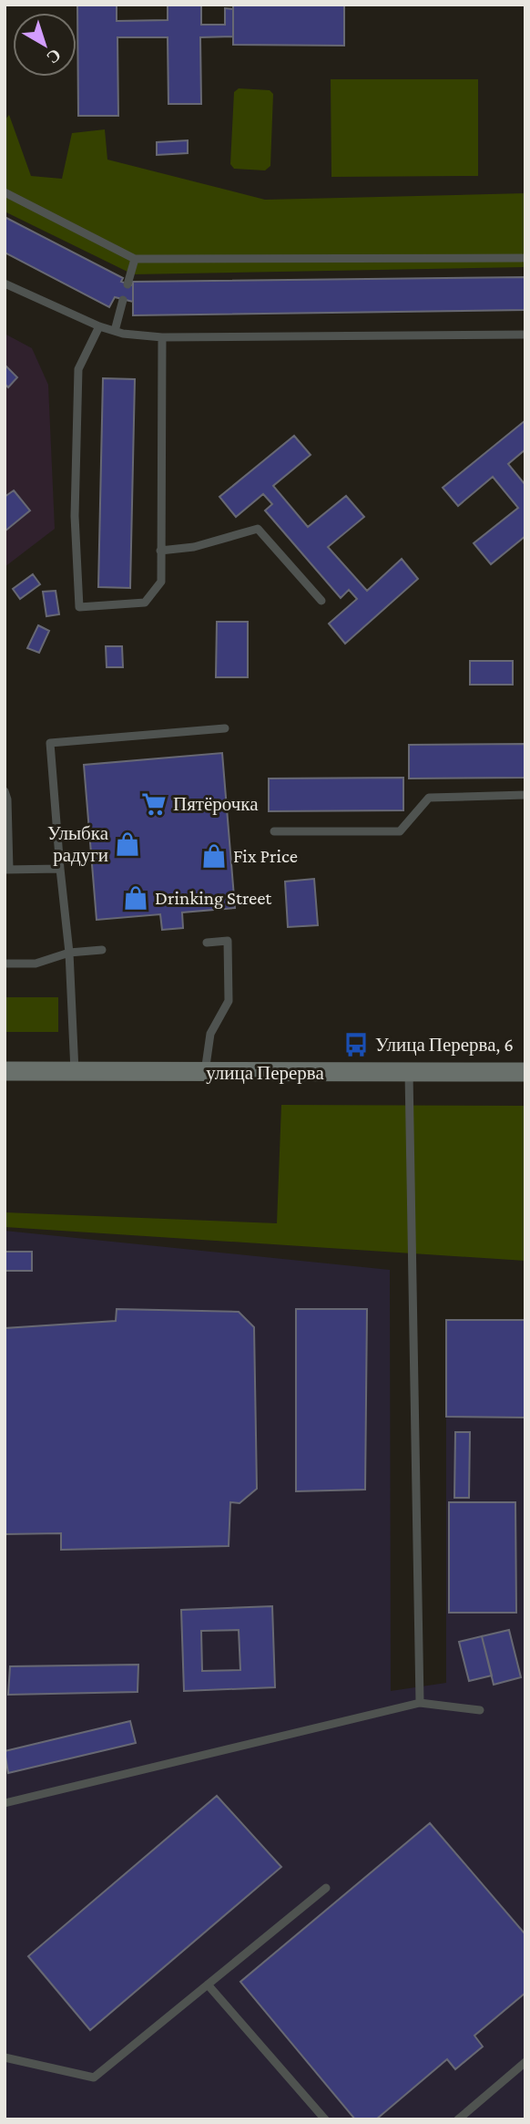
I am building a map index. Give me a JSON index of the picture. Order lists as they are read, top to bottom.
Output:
{
  "streets": {
    "street": ["улица Перерва"]
  },
  "places": {
    "supermarket": ["Пятёрочка"],
    "shop": ["Улыбка радуги", "Fix Price", "Drinking Street"],
    "bus stop": ["Улица Перерва, 6"]
  },
  "north": "bottom right"
}
